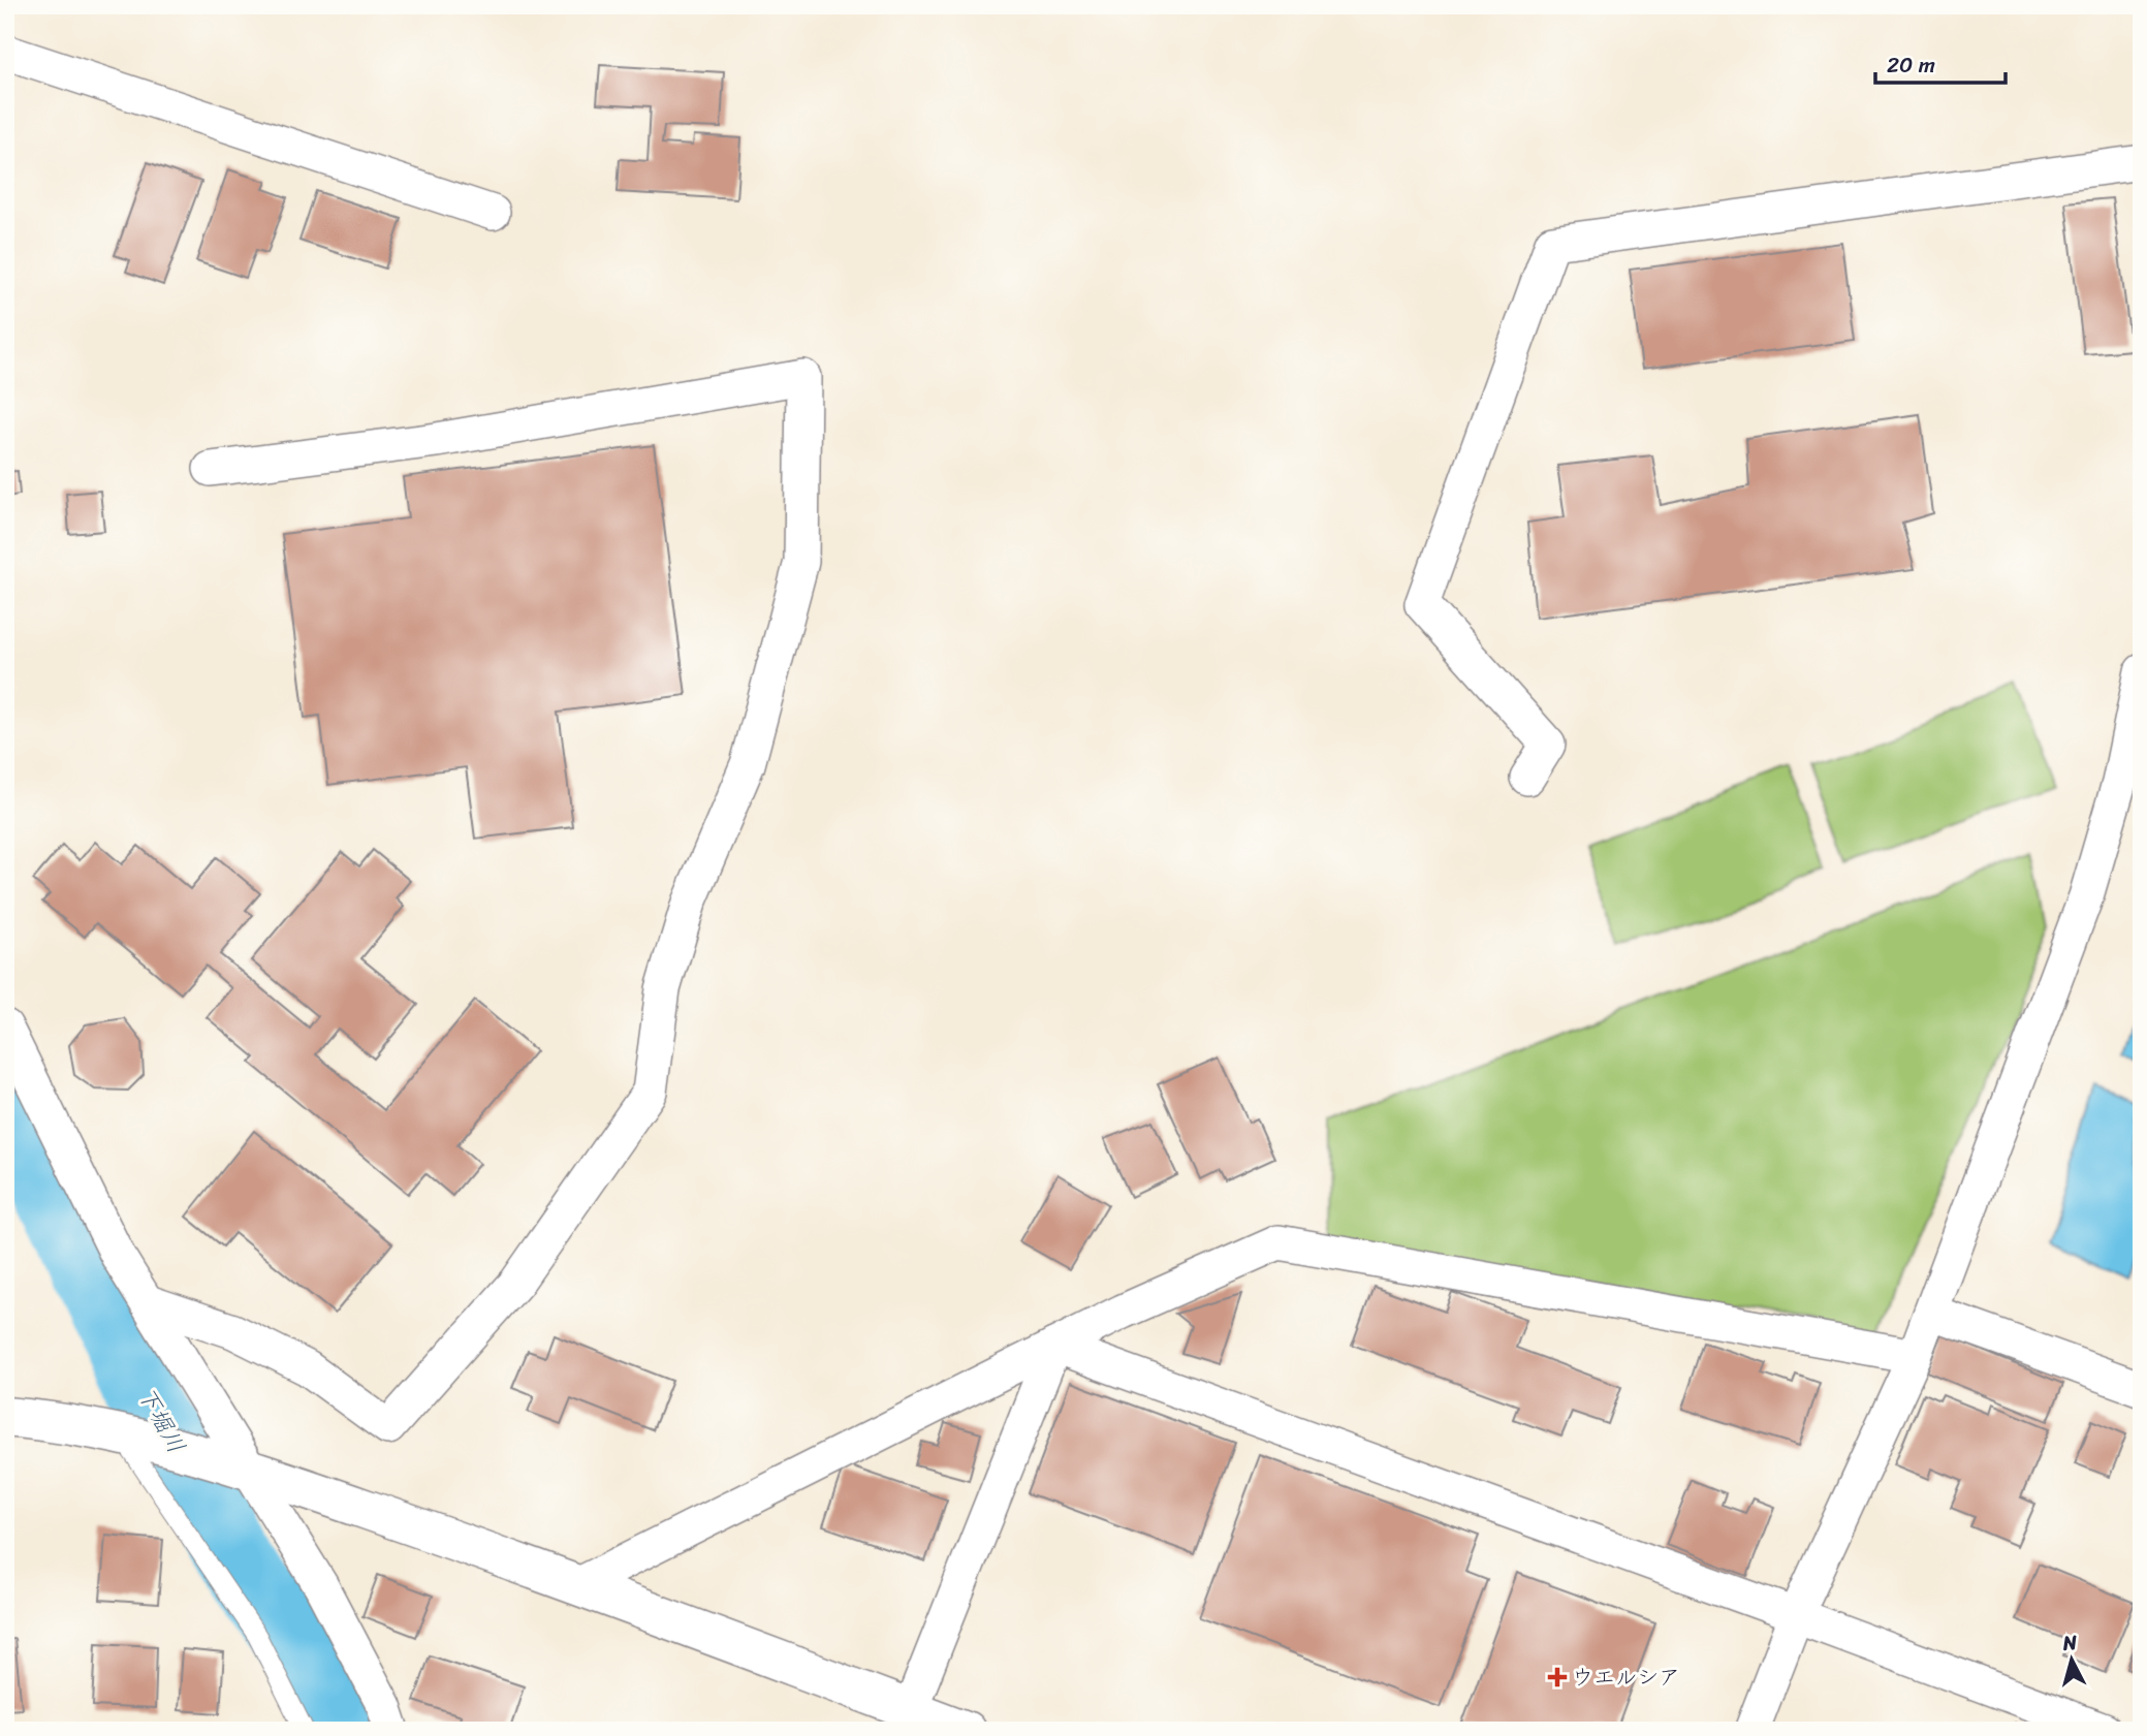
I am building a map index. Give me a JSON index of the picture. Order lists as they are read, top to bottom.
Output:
{
  "water": ["下堀川"],
  "places": {
    "health": ["ウエルシア"]
  },
  "scale_bar": "20 m",
  "north": "top"
}
